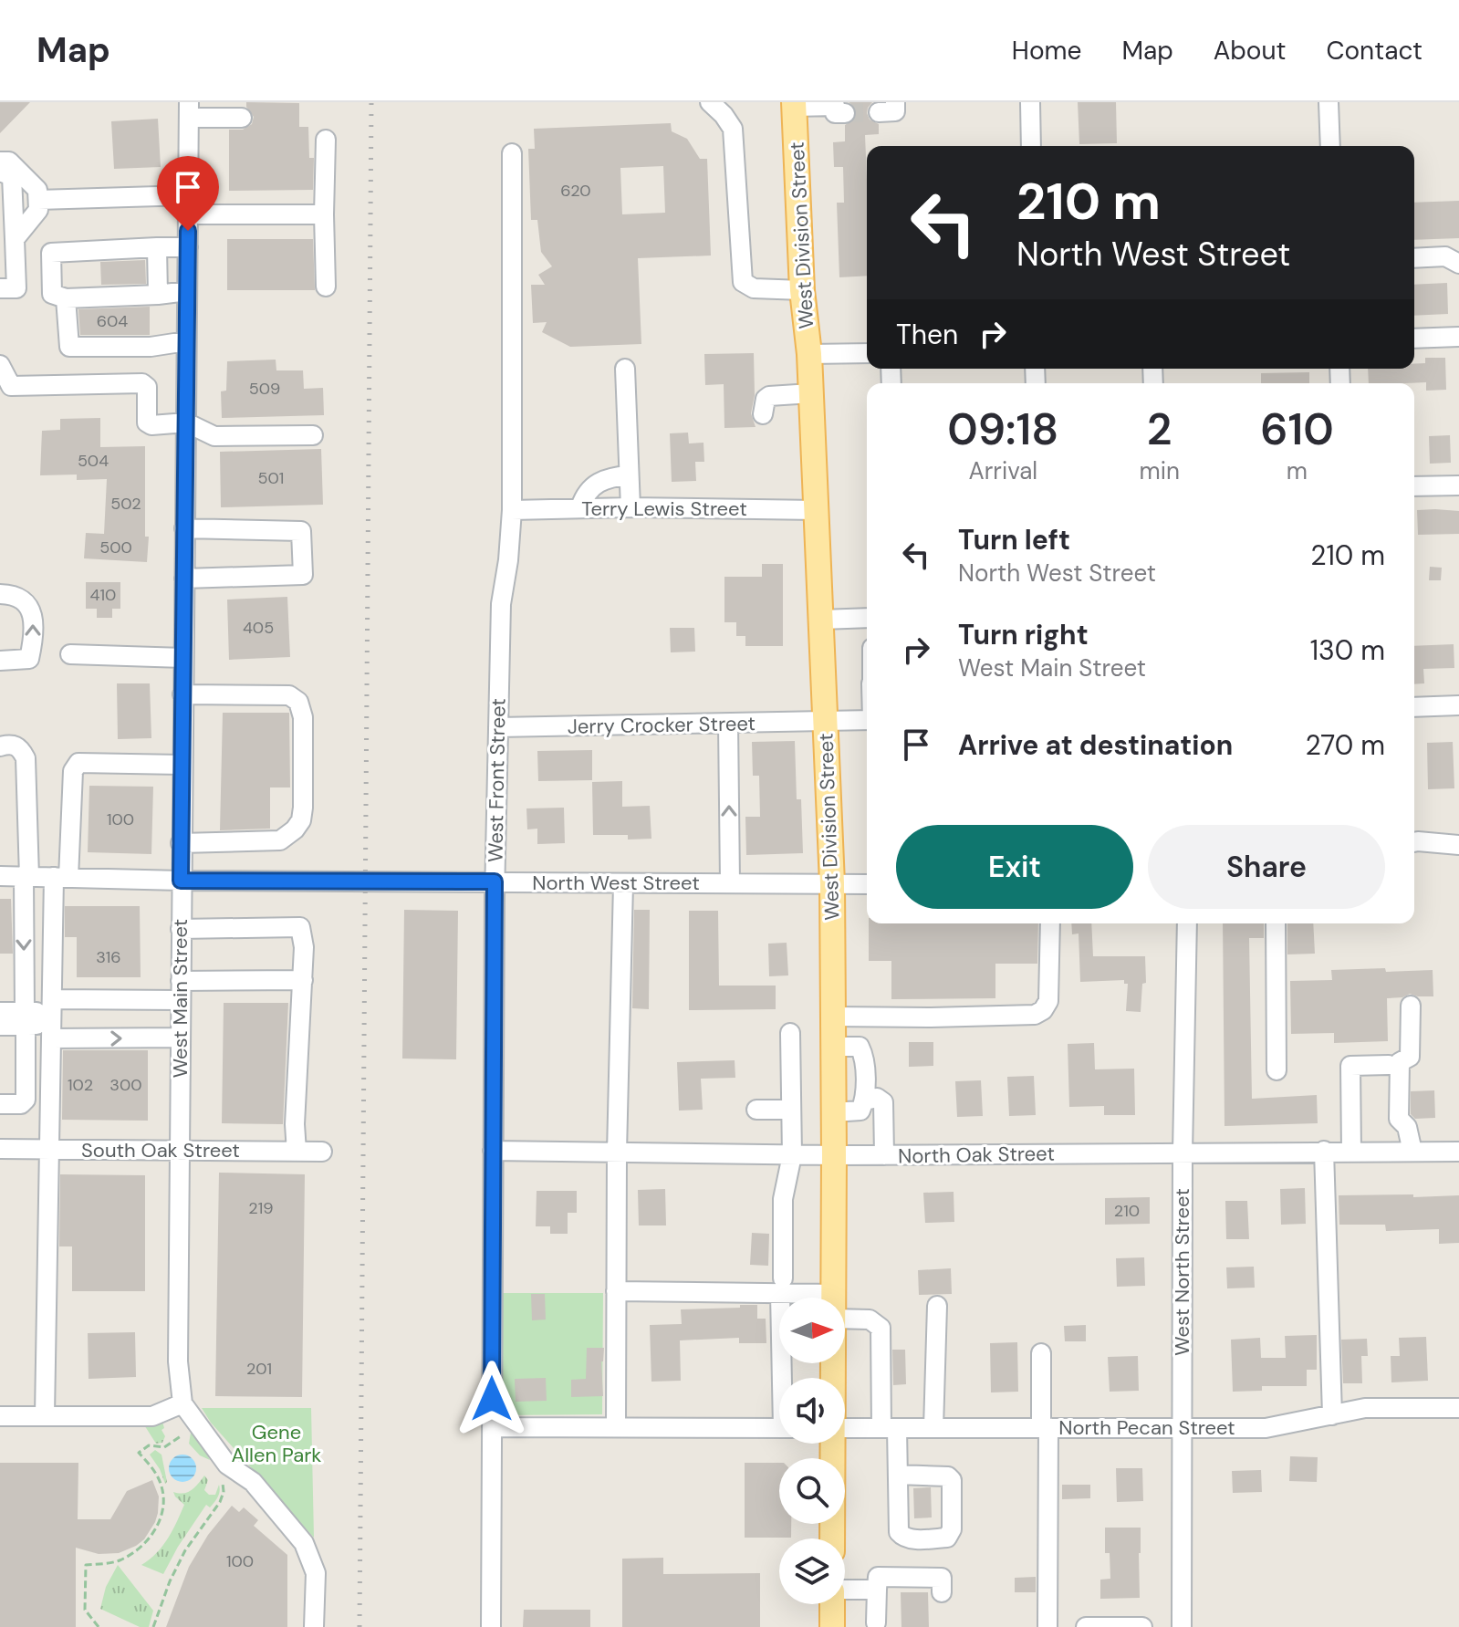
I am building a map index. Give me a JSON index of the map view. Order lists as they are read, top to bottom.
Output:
{
  "streets": {
    "main road": ["West Division Street"],
    "street": [
      "Terry Lewis Street",
      "Jerry Crocker Street",
      "West Front Street",
      "North West Street",
      "West Main Street",
      "South Oak Street",
      "North Oak Street",
      "West North Street",
      "North Pecan Street"
    ]
  },
  "crossings": [
    ["West Division Street", "Terry Lewis Street"],
    ["West Division Street", "Jerry Crocker Street"],
    ["West Division Street", "North West Street"],
    ["West Division Street", "North Oak Street"],
    ["Terry Lewis Street", "West Front Street"],
    ["Jerry Crocker Street", "West Front Street"],
    ["West Front Street", "North West Street"],
    ["West Front Street", "North Oak Street"],
    ["North West Street", "West Main Street"],
    ["West Main Street", "South Oak Street"],
    ["North Oak Street", "West North Street"],
    ["West North Street", "North Pecan Street"]
  ],
  "parks": ["Gene Allen Park"],
  "house_numbers": [
    "620",
    "604",
    "509",
    "504",
    "501",
    "502",
    "500",
    "410",
    "405",
    "100",
    "316",
    "102",
    "300",
    "219",
    "210",
    "201",
    "100"
  ],
  "north": "right",
  "page": {
    "header": "Map",
    "nav": [
      "Home",
      "Map",
      "About",
      "Contact"
    ],
    "turn": ["210 m", "North West Street"],
    "then": "Then",
    "eta": [
      "09:18",
      "Arrival",
      "2",
      "min",
      "610",
      "m"
    ],
    "list": [
      {
        "name": "Turn left",
        "note": "North West Street",
        "value": "210 m"
      },
      {
        "name": "Turn right",
        "note": "West Main Street",
        "value": "130 m"
      },
      {
        "name": "Arrive at destination",
        "value": "270 m"
      }
    ],
    "buttons": ["Exit", "Share"]
  }
}
